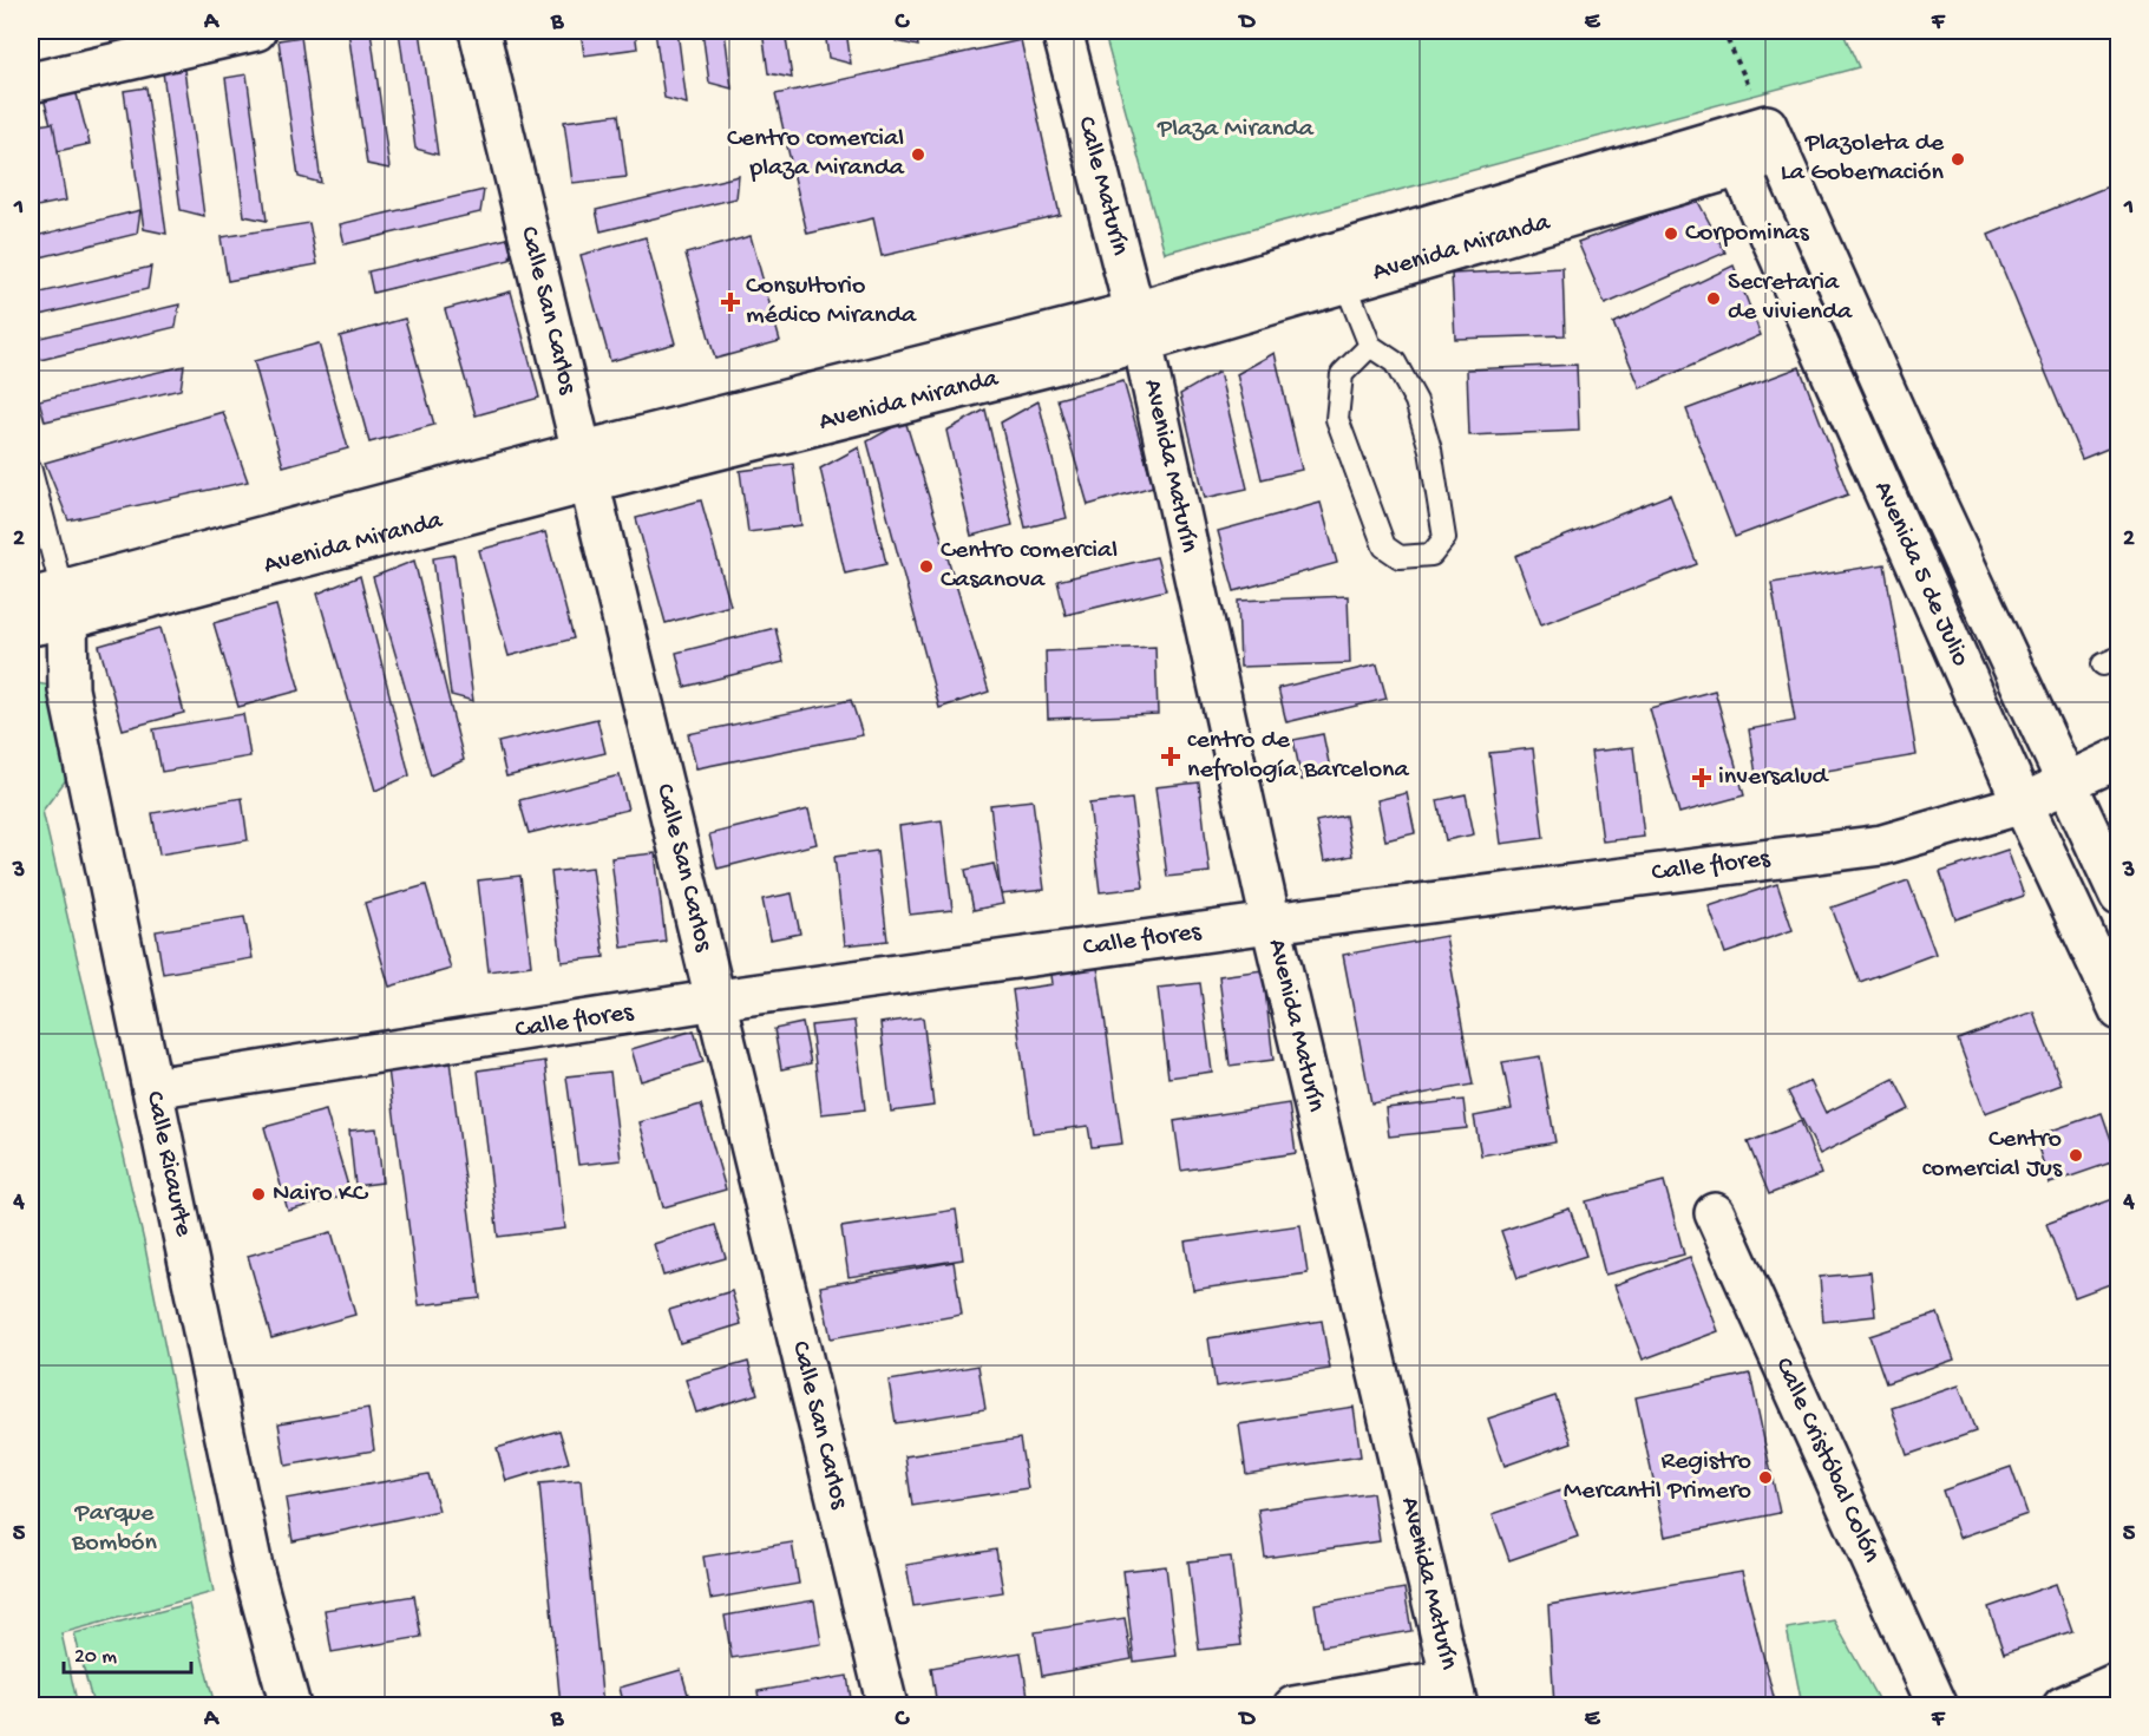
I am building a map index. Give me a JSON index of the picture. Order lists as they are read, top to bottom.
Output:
{
  "streets": {
    "street": [
      "Calle Maturín",
      "Avenida Miranda",
      "Calle San Carlos",
      "Avenida Maturín",
      "Avenida 5 de Julio",
      "Calle flores",
      "Calle Ricaurte",
      "Calle Cristóbal Colón"
    ]
  },
  "crossings": [
    ["Calle Maturín", "Avenida Miranda"],
    ["Calle Maturín", "Avenida Maturín"],
    ["Avenida Miranda", "Calle San Carlos"],
    ["Avenida Miranda", "Avenida Maturín"],
    ["Avenida Miranda", "Avenida 5 de Julio"],
    ["Avenida Miranda", "Calle Ricaurte"],
    ["Calle San Carlos", "Calle flores"],
    ["Avenida Maturín", "Calle flores"],
    ["Avenida 5 de Julio", "Calle flores"],
    ["Calle flores", "Calle Ricaurte"]
  ],
  "parks": ["Plaza Miranda", "Parque Bombón"],
  "places": {
    "other": [
      "Centro comercial plaza Miranda",
      "Plazoleta de La Gobernación",
      "Corpominas",
      "Secretaria de vivienda",
      "Centro comercial Casanova",
      "Centro comercial Jus",
      "Nairo KC",
      "Registro Mercantil Primero"
    ],
    "health": ["Consultorio médico Miranda", "centro de nefrología Barcelona", "inversalud"]
  },
  "scale_bar": "20 m",
  "grid": {
    "columns": [
      "A",
      "B",
      "C",
      "D",
      "E",
      "F"
    ],
    "rows": [
      "1",
      "2",
      "3",
      "4",
      "5"
    ]
  }
}
